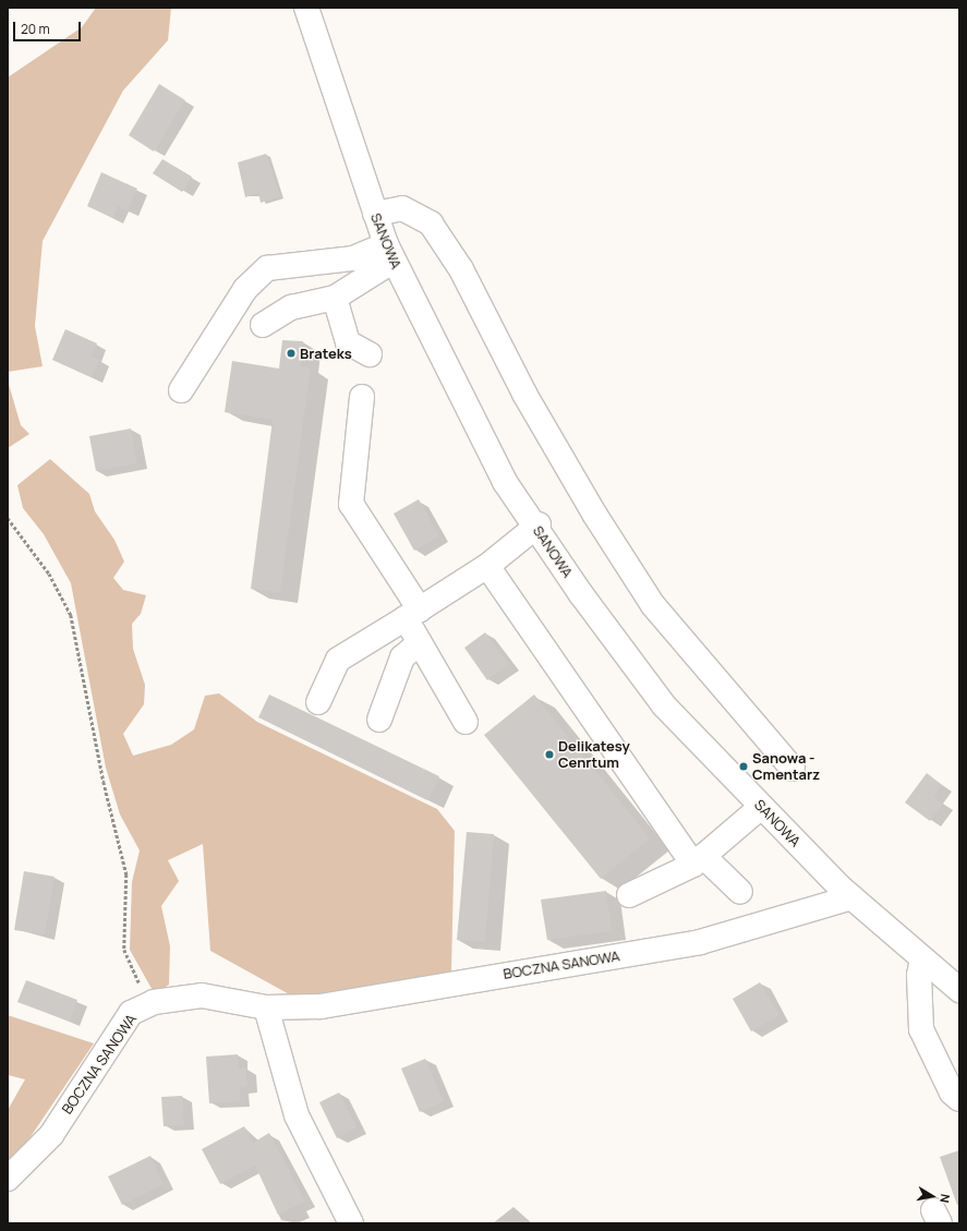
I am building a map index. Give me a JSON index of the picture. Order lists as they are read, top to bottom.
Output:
{
  "streets": {
    "main road": ["SANOWA", "BOCZNA SANOWA"]
  },
  "crossings": [
    ["SANOWA", "BOCZNA SANOWA"]
  ],
  "places": ["Brateks", "Delikatesy Cenrtum", "Sanowa - Cmentarz"],
  "scale_bar": "20 m",
  "north": "right"
}
